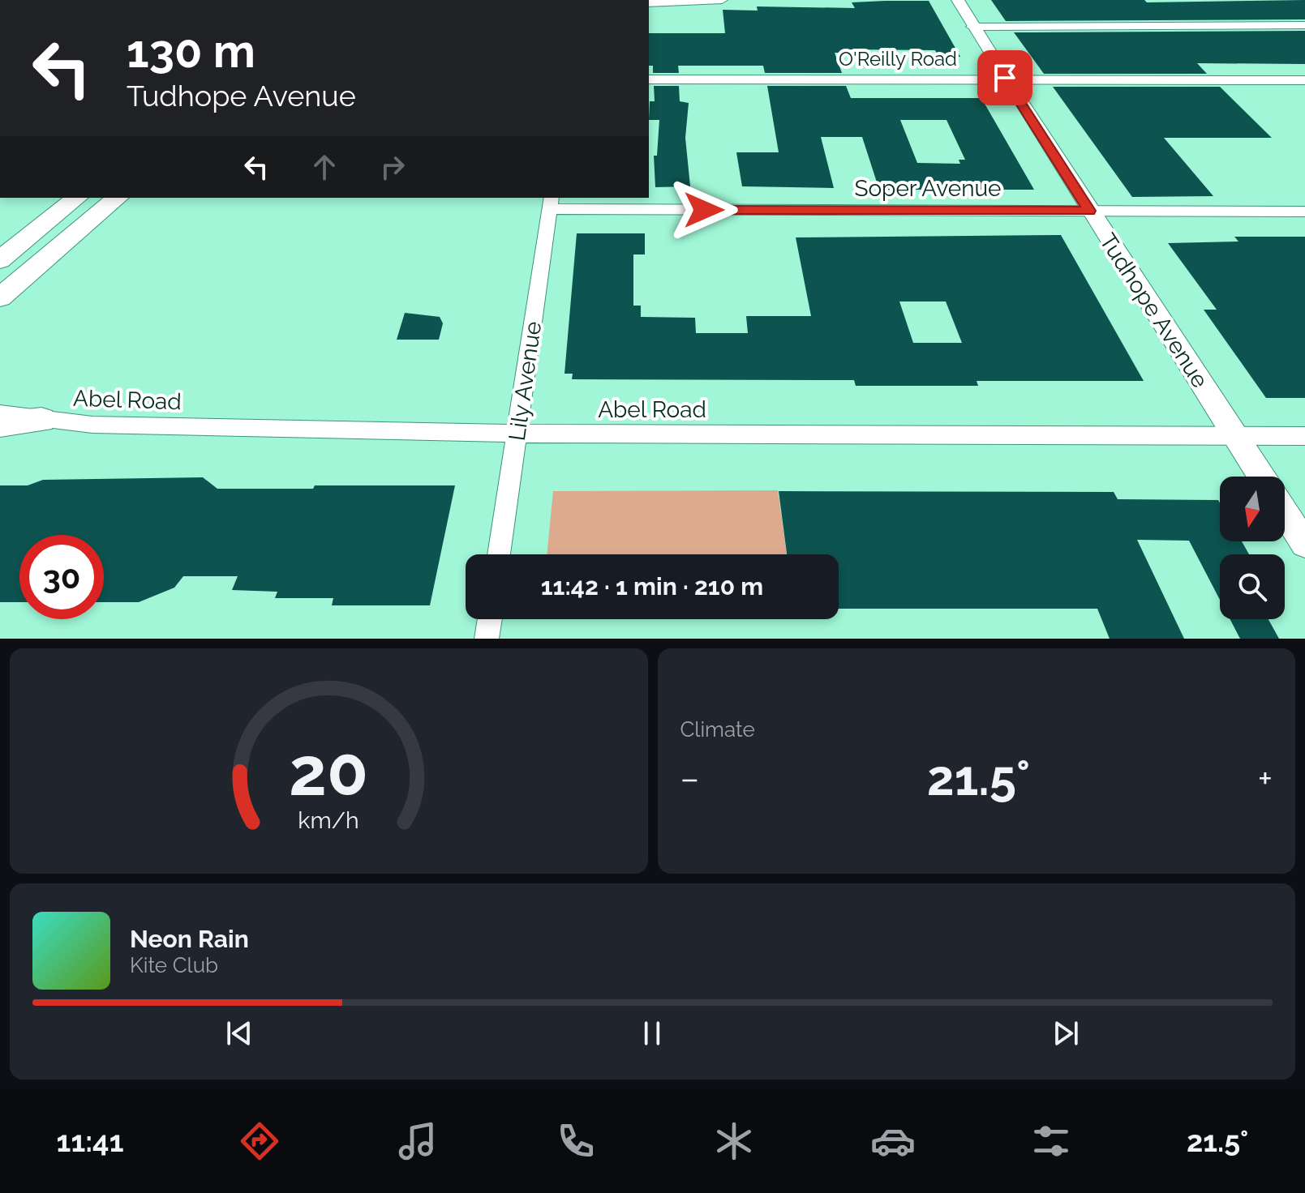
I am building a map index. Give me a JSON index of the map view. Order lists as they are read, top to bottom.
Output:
{
  "streets": {
    "street": [
      "O'Reilly Road",
      "Soper Avenue",
      "Tudhope Avenue",
      "Lily Avenue",
      "Abel Road"
    ]
  },
  "crossings": [
    ["O'Reilly Road", "Tudhope Avenue"],
    ["Soper Avenue", "Tudhope Avenue"],
    ["Soper Avenue", "Lily Avenue"],
    ["Tudhope Avenue", "Abel Road"],
    ["Lily Avenue", "Abel Road"]
  ],
  "north": "bottom",
  "page": {
    "turn": ["130 m", "Tudhope Avenue"],
    "limit": "30",
    "trip": "11:42 · 1 min · 210 m",
    "tile": "Climate",
    "heat": ["−", "21.5°", "+"],
    "song": ["Neon Rain", "Kite Club"],
    "tabs": ["11:41", "21.5°"],
    "gauge": ["20", "km/h"]
  }
}
